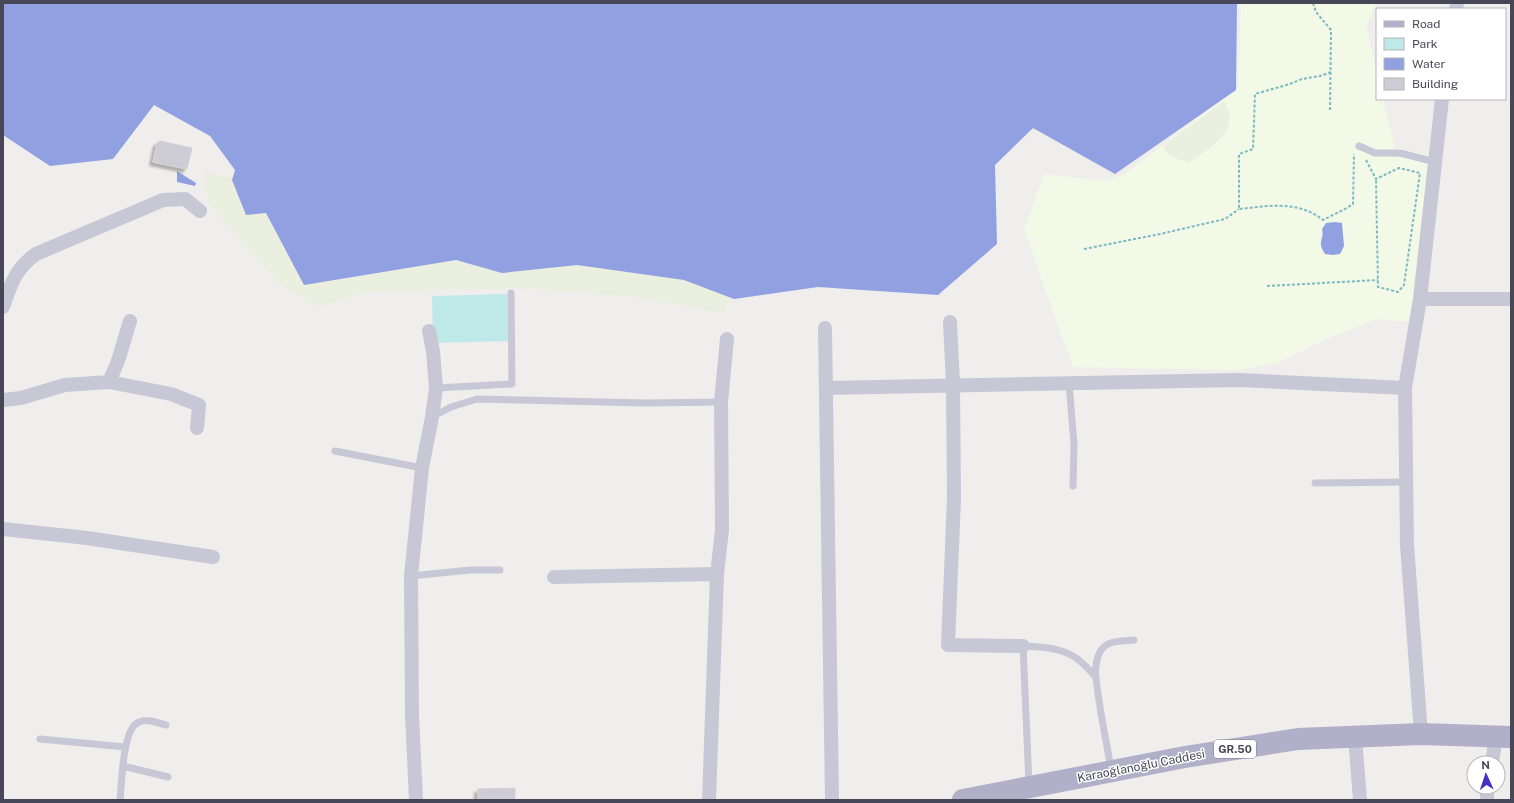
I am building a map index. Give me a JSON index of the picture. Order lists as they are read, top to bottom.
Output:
{
  "streets": {
    "main road": ["GR.50", "Karaoğlanoğlu Caddesi"]
  },
  "legend": [
    "Road",
    "Park",
    "Water",
    "Building"
  ],
  "north": "top"
}
